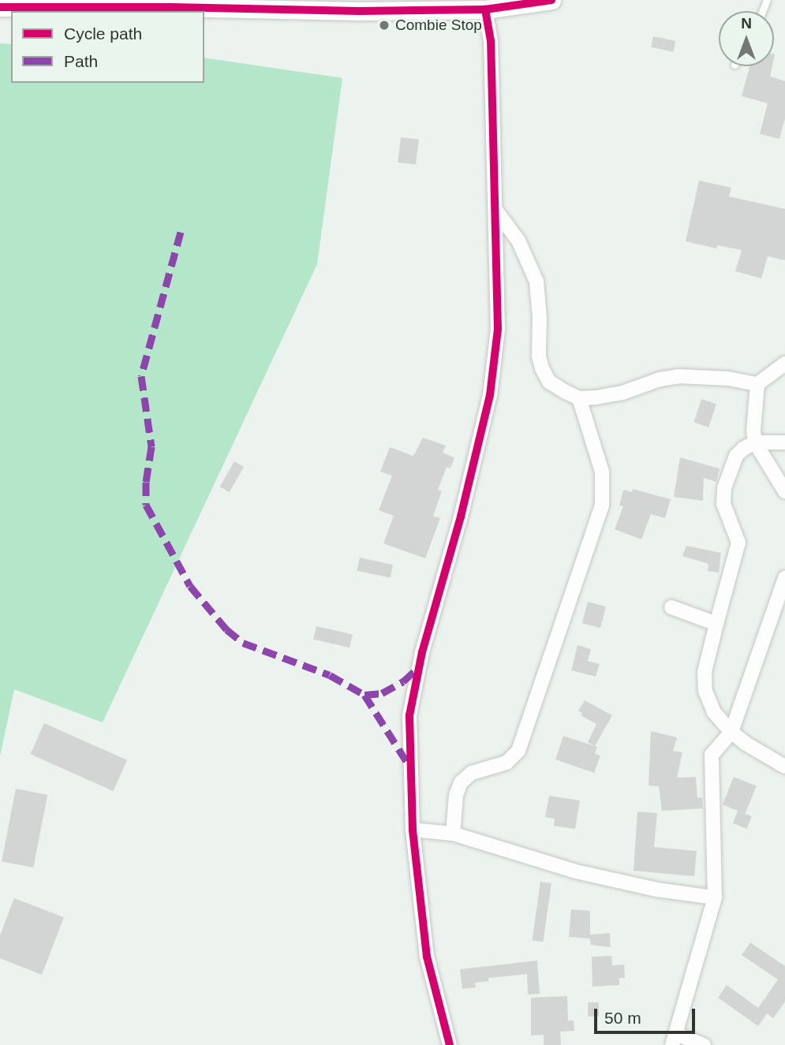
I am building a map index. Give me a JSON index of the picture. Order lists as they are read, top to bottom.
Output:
{
  "places": ["Combie Stop"],
  "legend": ["Cycle path", "Path"],
  "scale_bar": "50 m",
  "north": "top"
}
